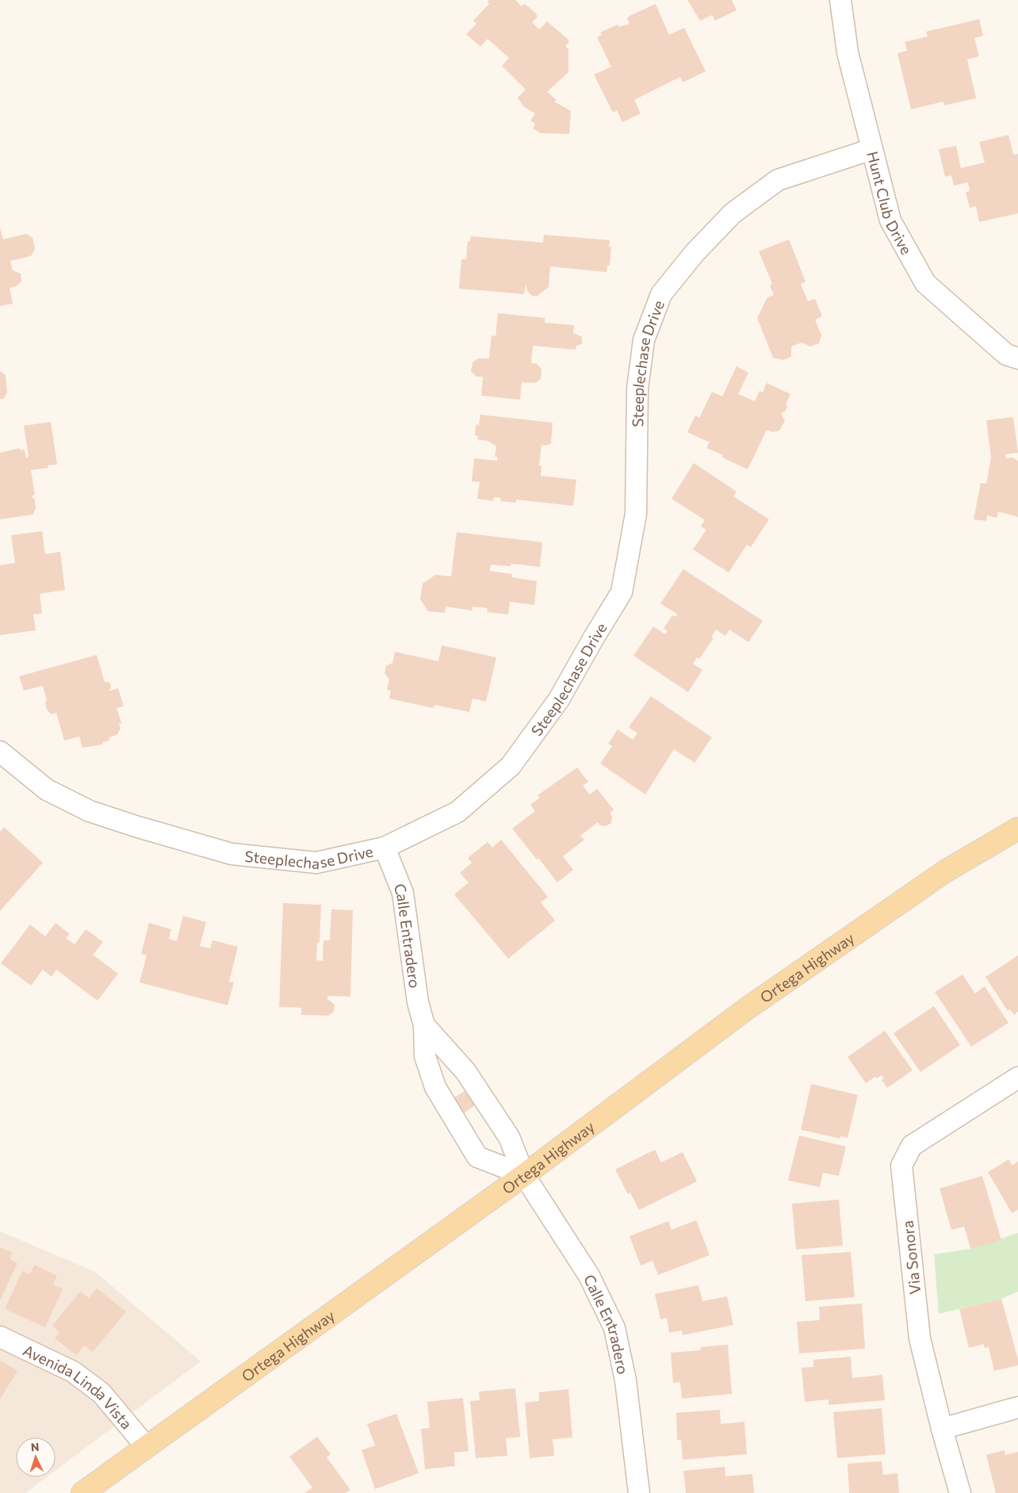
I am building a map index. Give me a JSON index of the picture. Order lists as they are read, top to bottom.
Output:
{
  "streets": {
    "main road": ["Ortega Highway"],
    "street": [
      "Hunt Club Drive",
      "Steeplechase Drive",
      "Calle Entradero",
      "Via Sonora",
      "Avenida Linda Vista"
    ]
  },
  "crossings": [
    ["Hunt Club Drive", "Steeplechase Drive"],
    ["Steeplechase Drive", "Calle Entradero"],
    ["Calle Entradero", "Ortega Highway"],
    ["Ortega Highway", "Avenida Linda Vista"]
  ],
  "north": "top"
}
